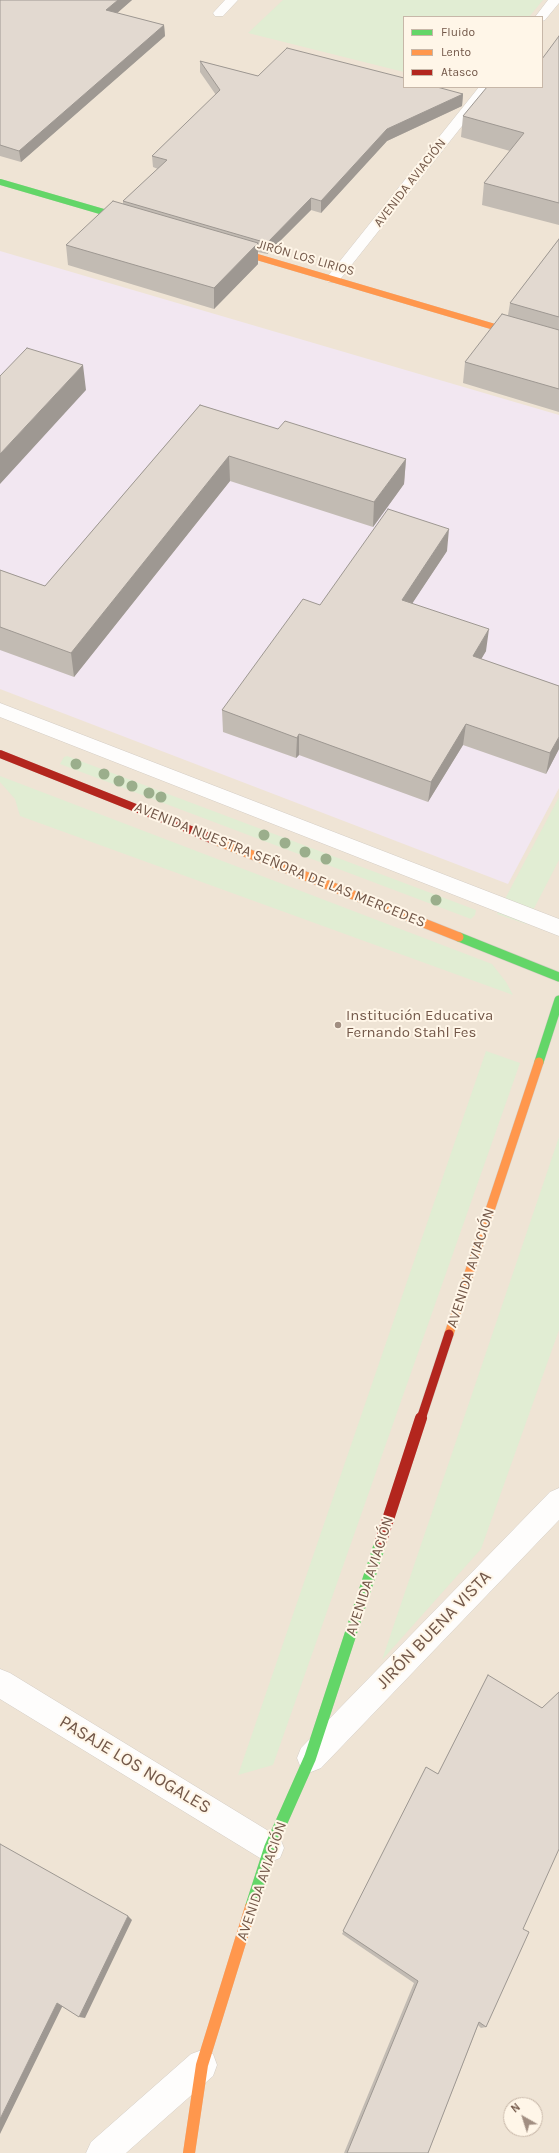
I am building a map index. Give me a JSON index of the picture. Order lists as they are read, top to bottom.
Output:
{
  "streets": {
    "street": [
      "AVENIDA AVIACIÓN",
      "JIRÓN LOS LIRIOS",
      "AVENIDA NUESTRA SEÑORA DE LAS MERCEDES",
      "JIRÓN BUENA VISTA",
      "PASAJE LOS NOGALES"
    ]
  },
  "crossings": [
    ["AVENIDA AVIACIÓN", "JIRÓN LOS LIRIOS"],
    ["AVENIDA AVIACIÓN", "JIRÓN BUENA VISTA"],
    ["AVENIDA AVIACIÓN", "PASAJE LOS NOGALES"]
  ],
  "places": ["Institución Educativa Fernando Stahl Fes"],
  "legend": ["Fluido", "Lento", "Atasco"],
  "north": "top left"
}
